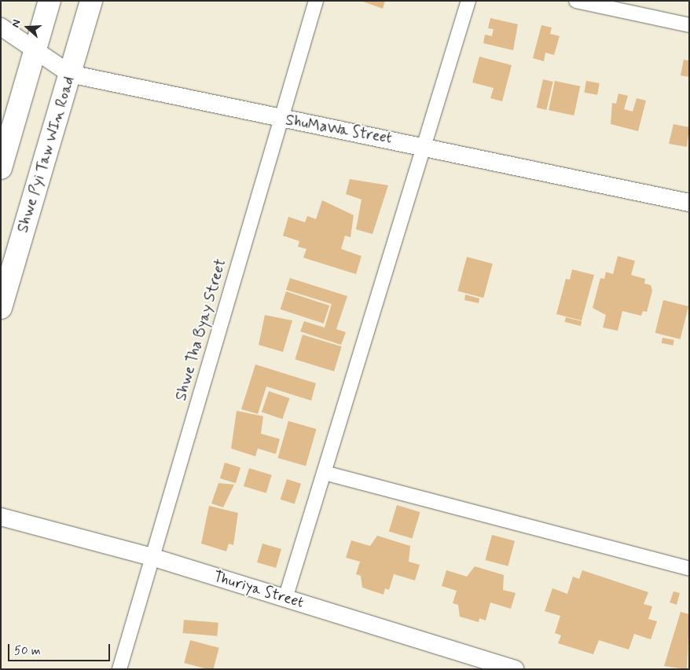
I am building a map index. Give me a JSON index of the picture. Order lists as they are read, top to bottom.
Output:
{
  "streets": {
    "main road": ["Shwe Pyi Taw WIn Road"],
    "street": ["ShuMaWa Street", "Shwe Tha Byay Street", "Thuriya Street"]
  },
  "crossings": [
    ["ShuMaWa Street", "Shwe Pyi Taw WIn Road"],
    ["ShuMaWa Street", "Shwe Tha Byay Street"],
    ["Shwe Tha Byay Street", "Thuriya Street"]
  ],
  "scale_bar": "50 m",
  "north": "left"
}
